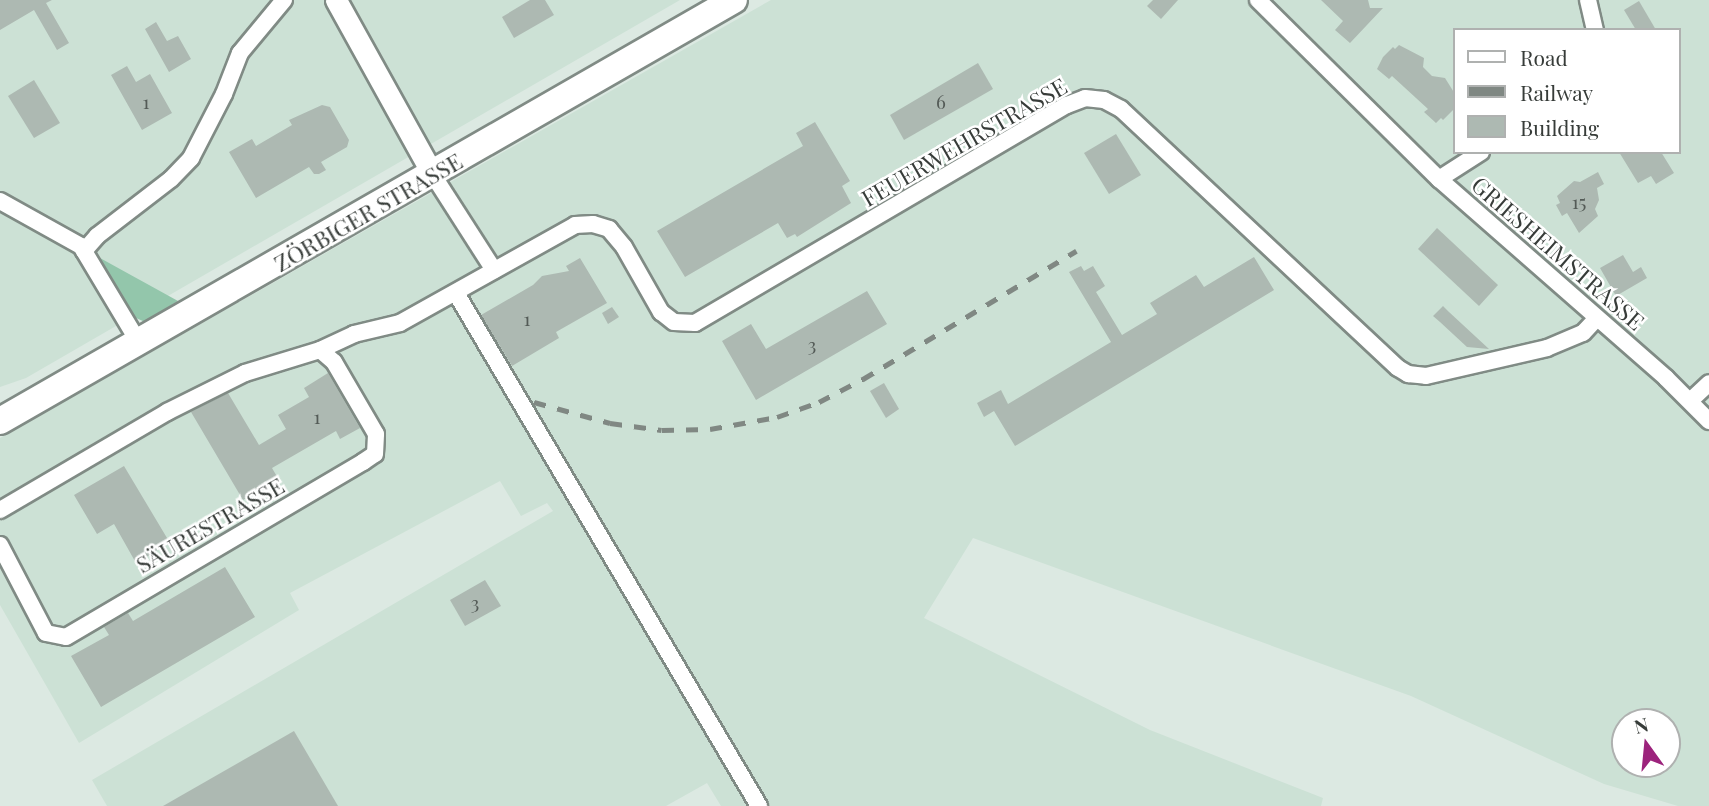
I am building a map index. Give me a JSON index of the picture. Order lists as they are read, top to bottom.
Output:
{
  "streets": {
    "main road": ["ZÖRBIGER STRASSE"],
    "street": ["FEUERWEHRSTRASSE", "GRIESHEIMSTRASSE", "SÄURESTRASSE"]
  },
  "crossings": [
    ["FEUERWEHRSTRASSE", "GRIESHEIMSTRASSE"]
  ],
  "house_numbers": [
    "1",
    "6",
    "15",
    "1",
    "3",
    "1",
    "3"
  ],
  "legend": ["Road", "Railway", "Building"],
  "north": "top"
}
